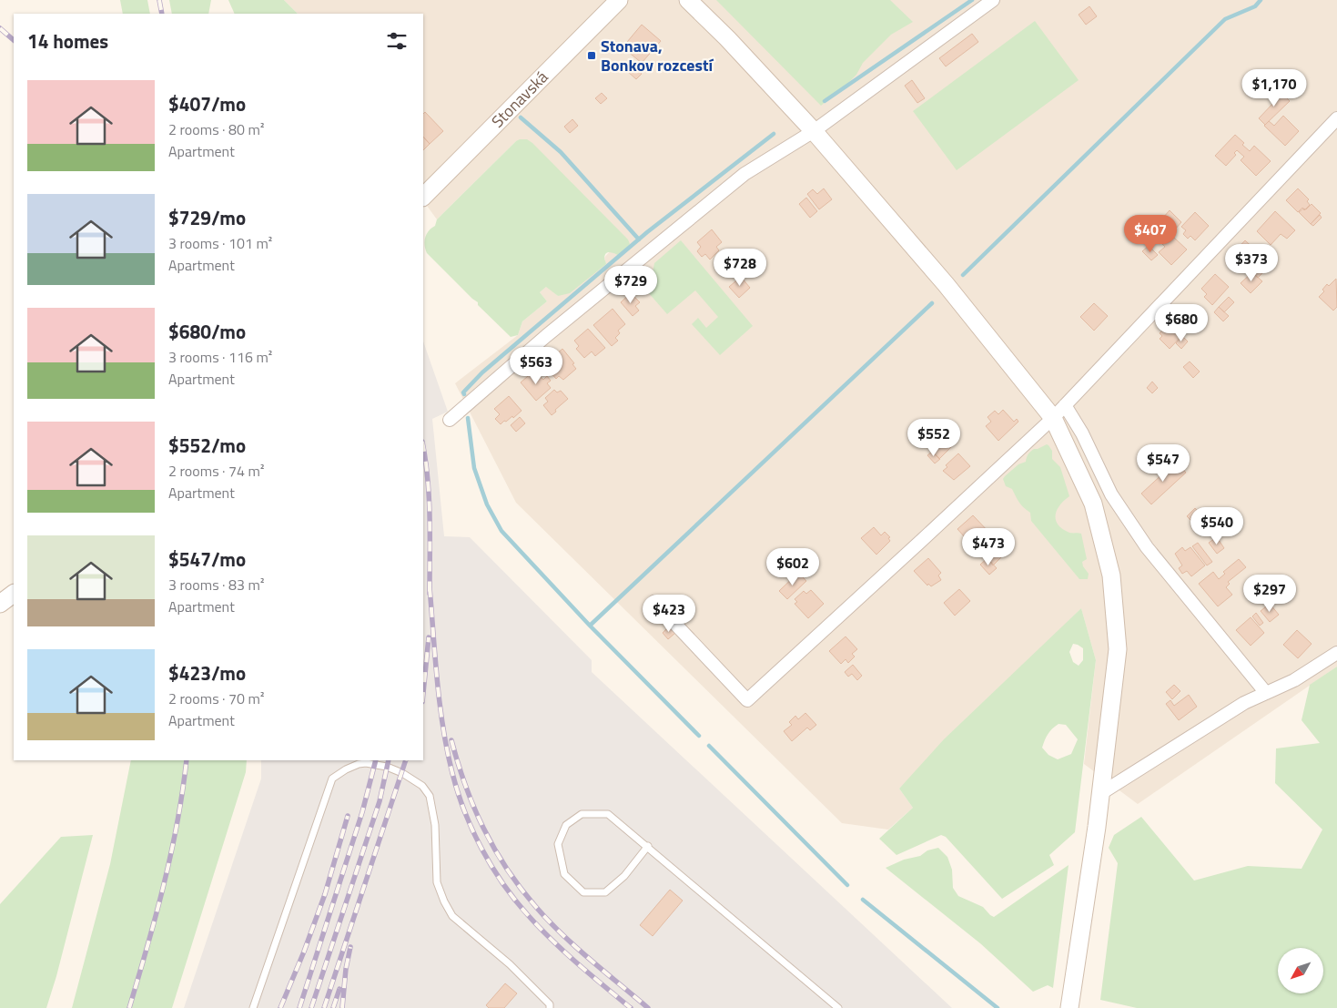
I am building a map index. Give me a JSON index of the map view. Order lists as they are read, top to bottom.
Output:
{
  "streets": {
    "street": ["Stonavská"]
  },
  "places": {
    "transit": ["Stonava, Bonkov rozcestí"]
  },
  "north": "bottom left",
  "page": {
    "heading": "14 homes",
    "list": [
      {
        "name": "$407/mo",
        "note": "2 rooms · 80 m² · Apartment"
      },
      {
        "name": "$729/mo",
        "note": "3 rooms · 101 m² · Apartment"
      },
      {
        "name": "$680/mo",
        "note": "3 rooms · 116 m² · Apartment"
      },
      {
        "name": "$552/mo",
        "note": "2 rooms · 74 m² · Apartment"
      },
      {
        "name": "$547/mo",
        "note": "3 rooms · 83 m² · Apartment"
      },
      {
        "name": "$423/mo",
        "note": "2 rooms · 70 m² · Apartment"
      }
    ],
    "price": [
      "$1,170",
      "$407",
      "$373",
      "$728",
      "$729",
      "$680",
      "$563",
      "$552",
      "$547",
      "$540",
      "$473",
      "$602",
      "$297",
      "$423"
    ]
  }
}
